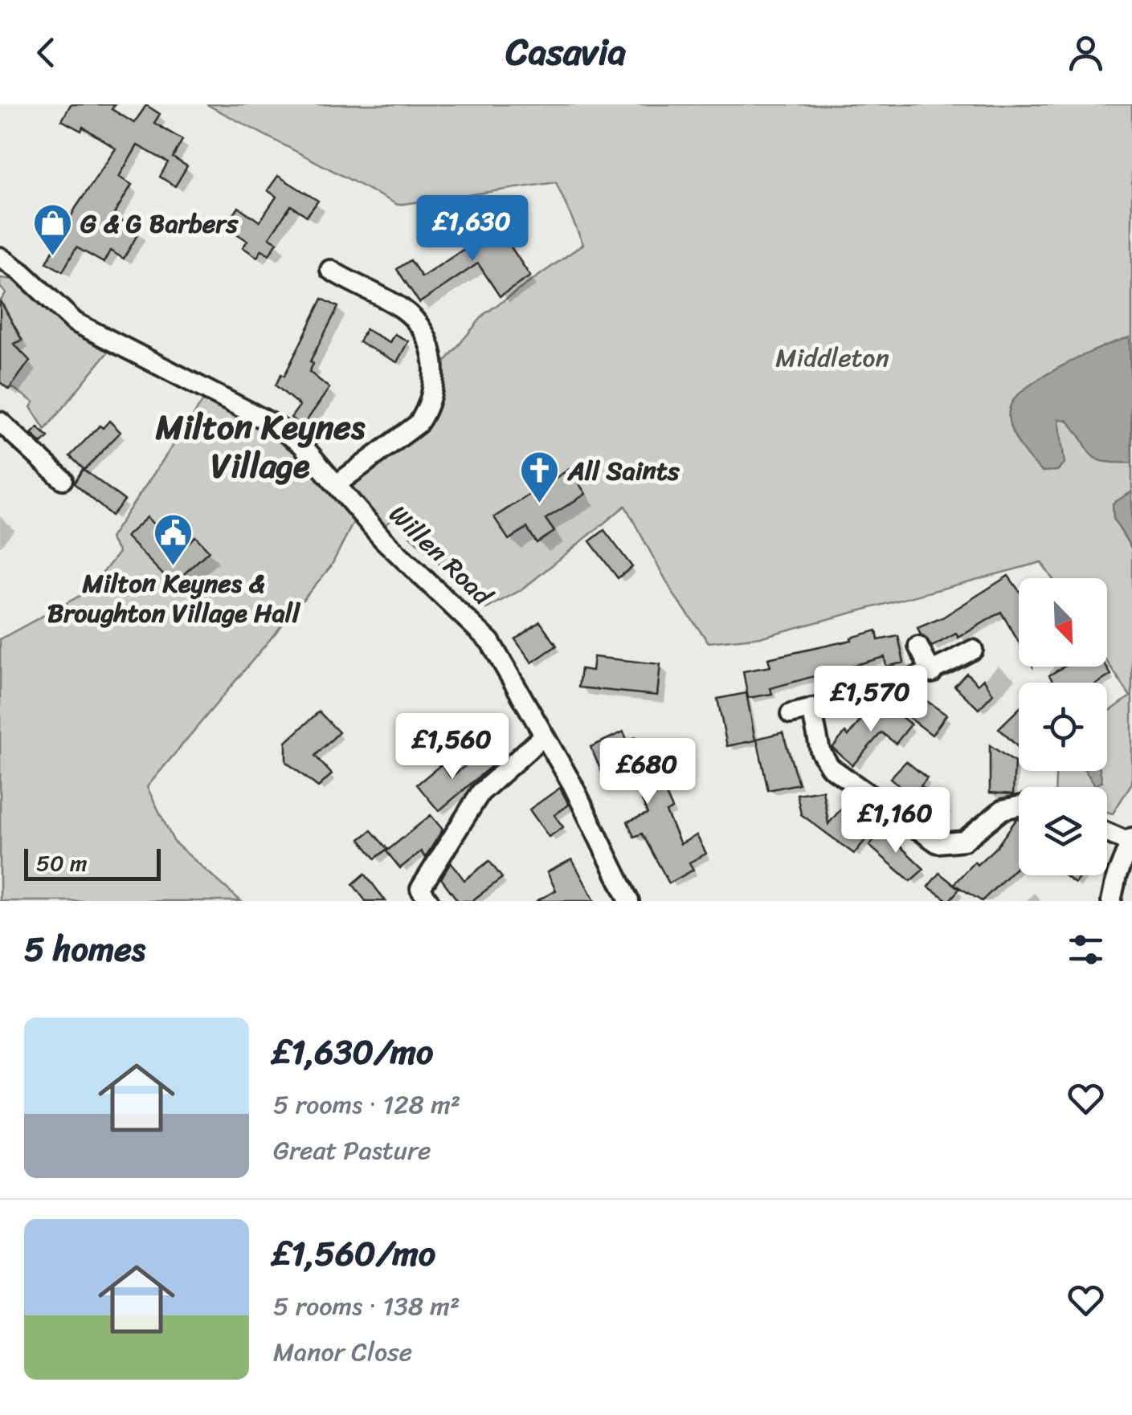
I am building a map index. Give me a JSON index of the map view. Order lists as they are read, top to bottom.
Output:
{
  "streets": {
    "street": ["Willen Road"]
  },
  "districts": ["Milton Keynes Village"],
  "parks": ["Middleton"],
  "places": {
    "shop": ["G & G Barbers"],
    "church": ["All Saints"],
    "public building": ["Milton Keynes & Broughton Village Hall"]
  },
  "scale_bar": "50 m",
  "north": "bottom right",
  "page": {
    "header": "Casavia",
    "price": [
      "£1,630",
      "£1,570",
      "£1,560",
      "£680",
      "£1,160"
    ],
    "scale": "50 m",
    "heading": "5 homes",
    "list": [
      {
        "name": "£1,630/mo",
        "note": "5 rooms · 128 m² · Great Pasture"
      },
      {
        "name": "£1,560/mo",
        "note": "5 rooms · 138 m² · Manor Close"
      }
    ]
  }
}
